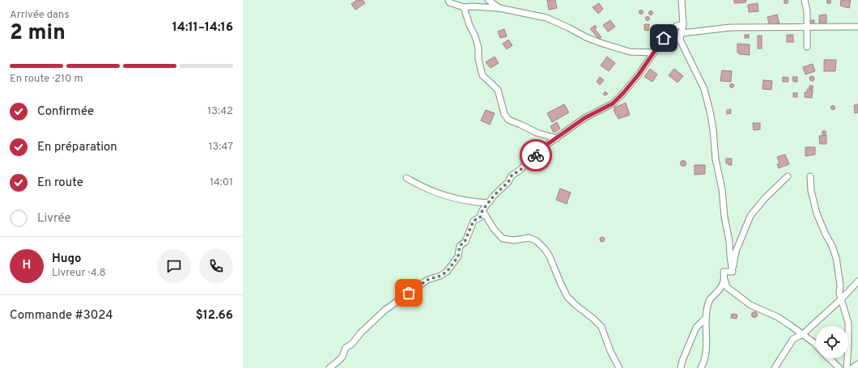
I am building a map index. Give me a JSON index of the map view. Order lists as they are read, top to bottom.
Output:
{
  "page": {
    "heading": ["2 min", "Arrivée dans", "14:11–14:16"],
    "panel": [
      "Hugo",
      "Livreur · 4.8",
      "Commande #3024",
      "$12.66"
    ],
    "bar": "En route · 210 m",
    "list": [
      ["Confirmée", "13:42"],
      ["En préparation", "13:47"],
      ["En route", "14:01"],
      "Livrée"
    ],
    "round": "H"
  }
}
